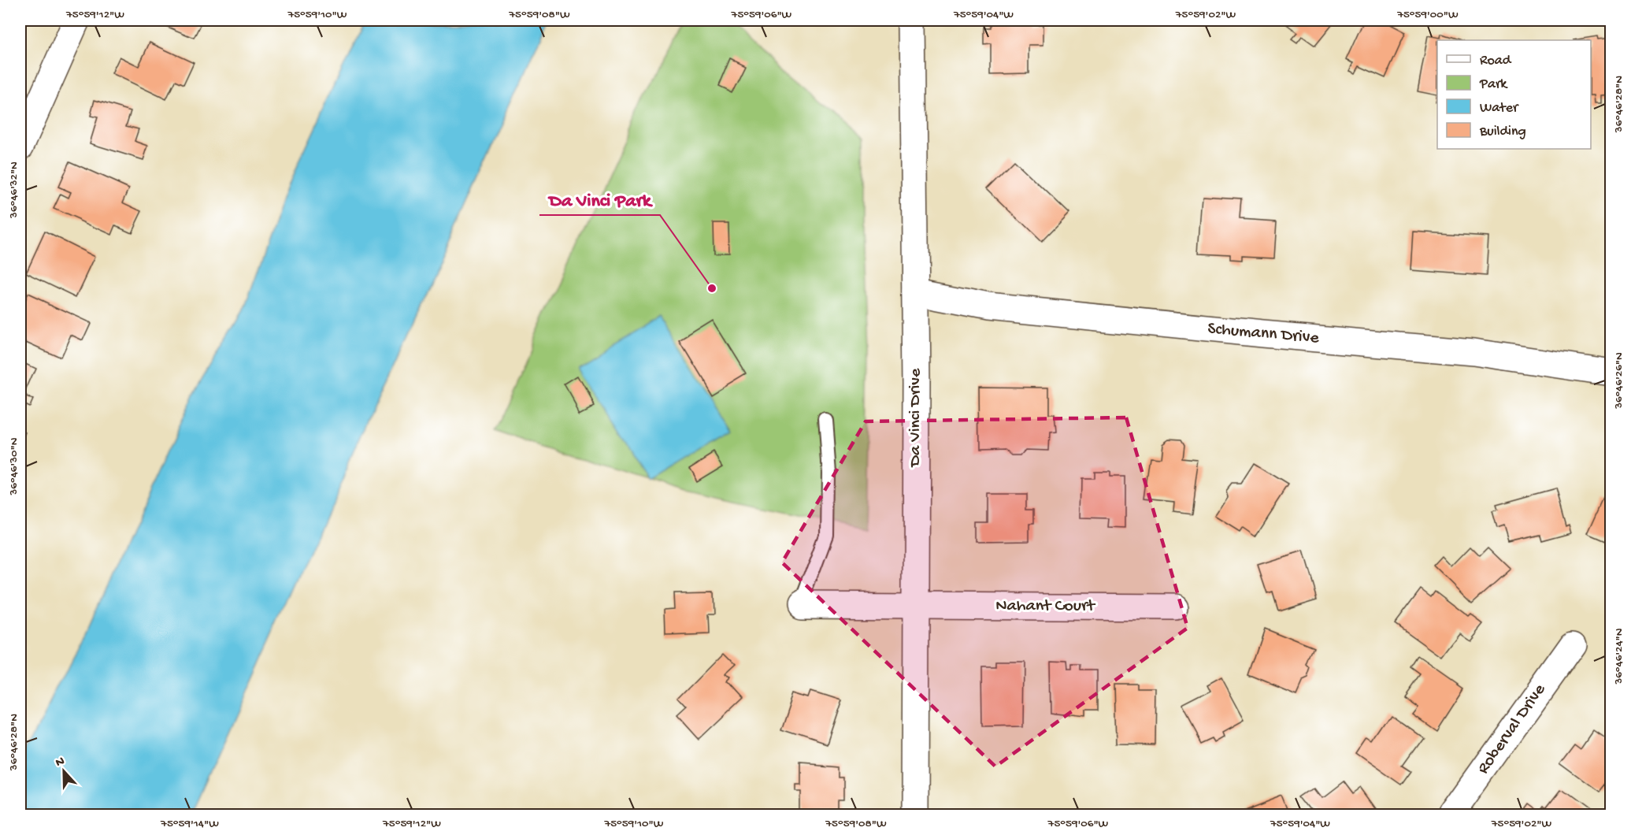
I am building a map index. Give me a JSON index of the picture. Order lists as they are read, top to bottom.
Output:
{
  "streets": {
    "street": [
      "Schumann Drive",
      "Da Vinci Drive",
      "Nahant Court",
      "Roberval Drive"
    ]
  },
  "crossings": [
    ["Schumann Drive", "Da Vinci Drive"],
    ["Da Vinci Drive", "Nahant Court"]
  ],
  "places": ["Da Vinci Park"],
  "legend": [
    "Road",
    "Park",
    "Water",
    "Building"
  ],
  "north": "top",
  "coordinates": [
    "75°59'12\"W",
    "75°59'10\"W",
    "75°59'08\"W",
    "75°59'06\"W",
    "75°59'04\"W",
    "75°59'02\"W",
    "75°59'00\"W",
    "36°46'28\"N",
    "36°46'32\"N",
    "36°46'26\"N",
    "36°46'30\"N",
    "36°46'24\"N",
    "75°59'14\"W"
  ]
}
